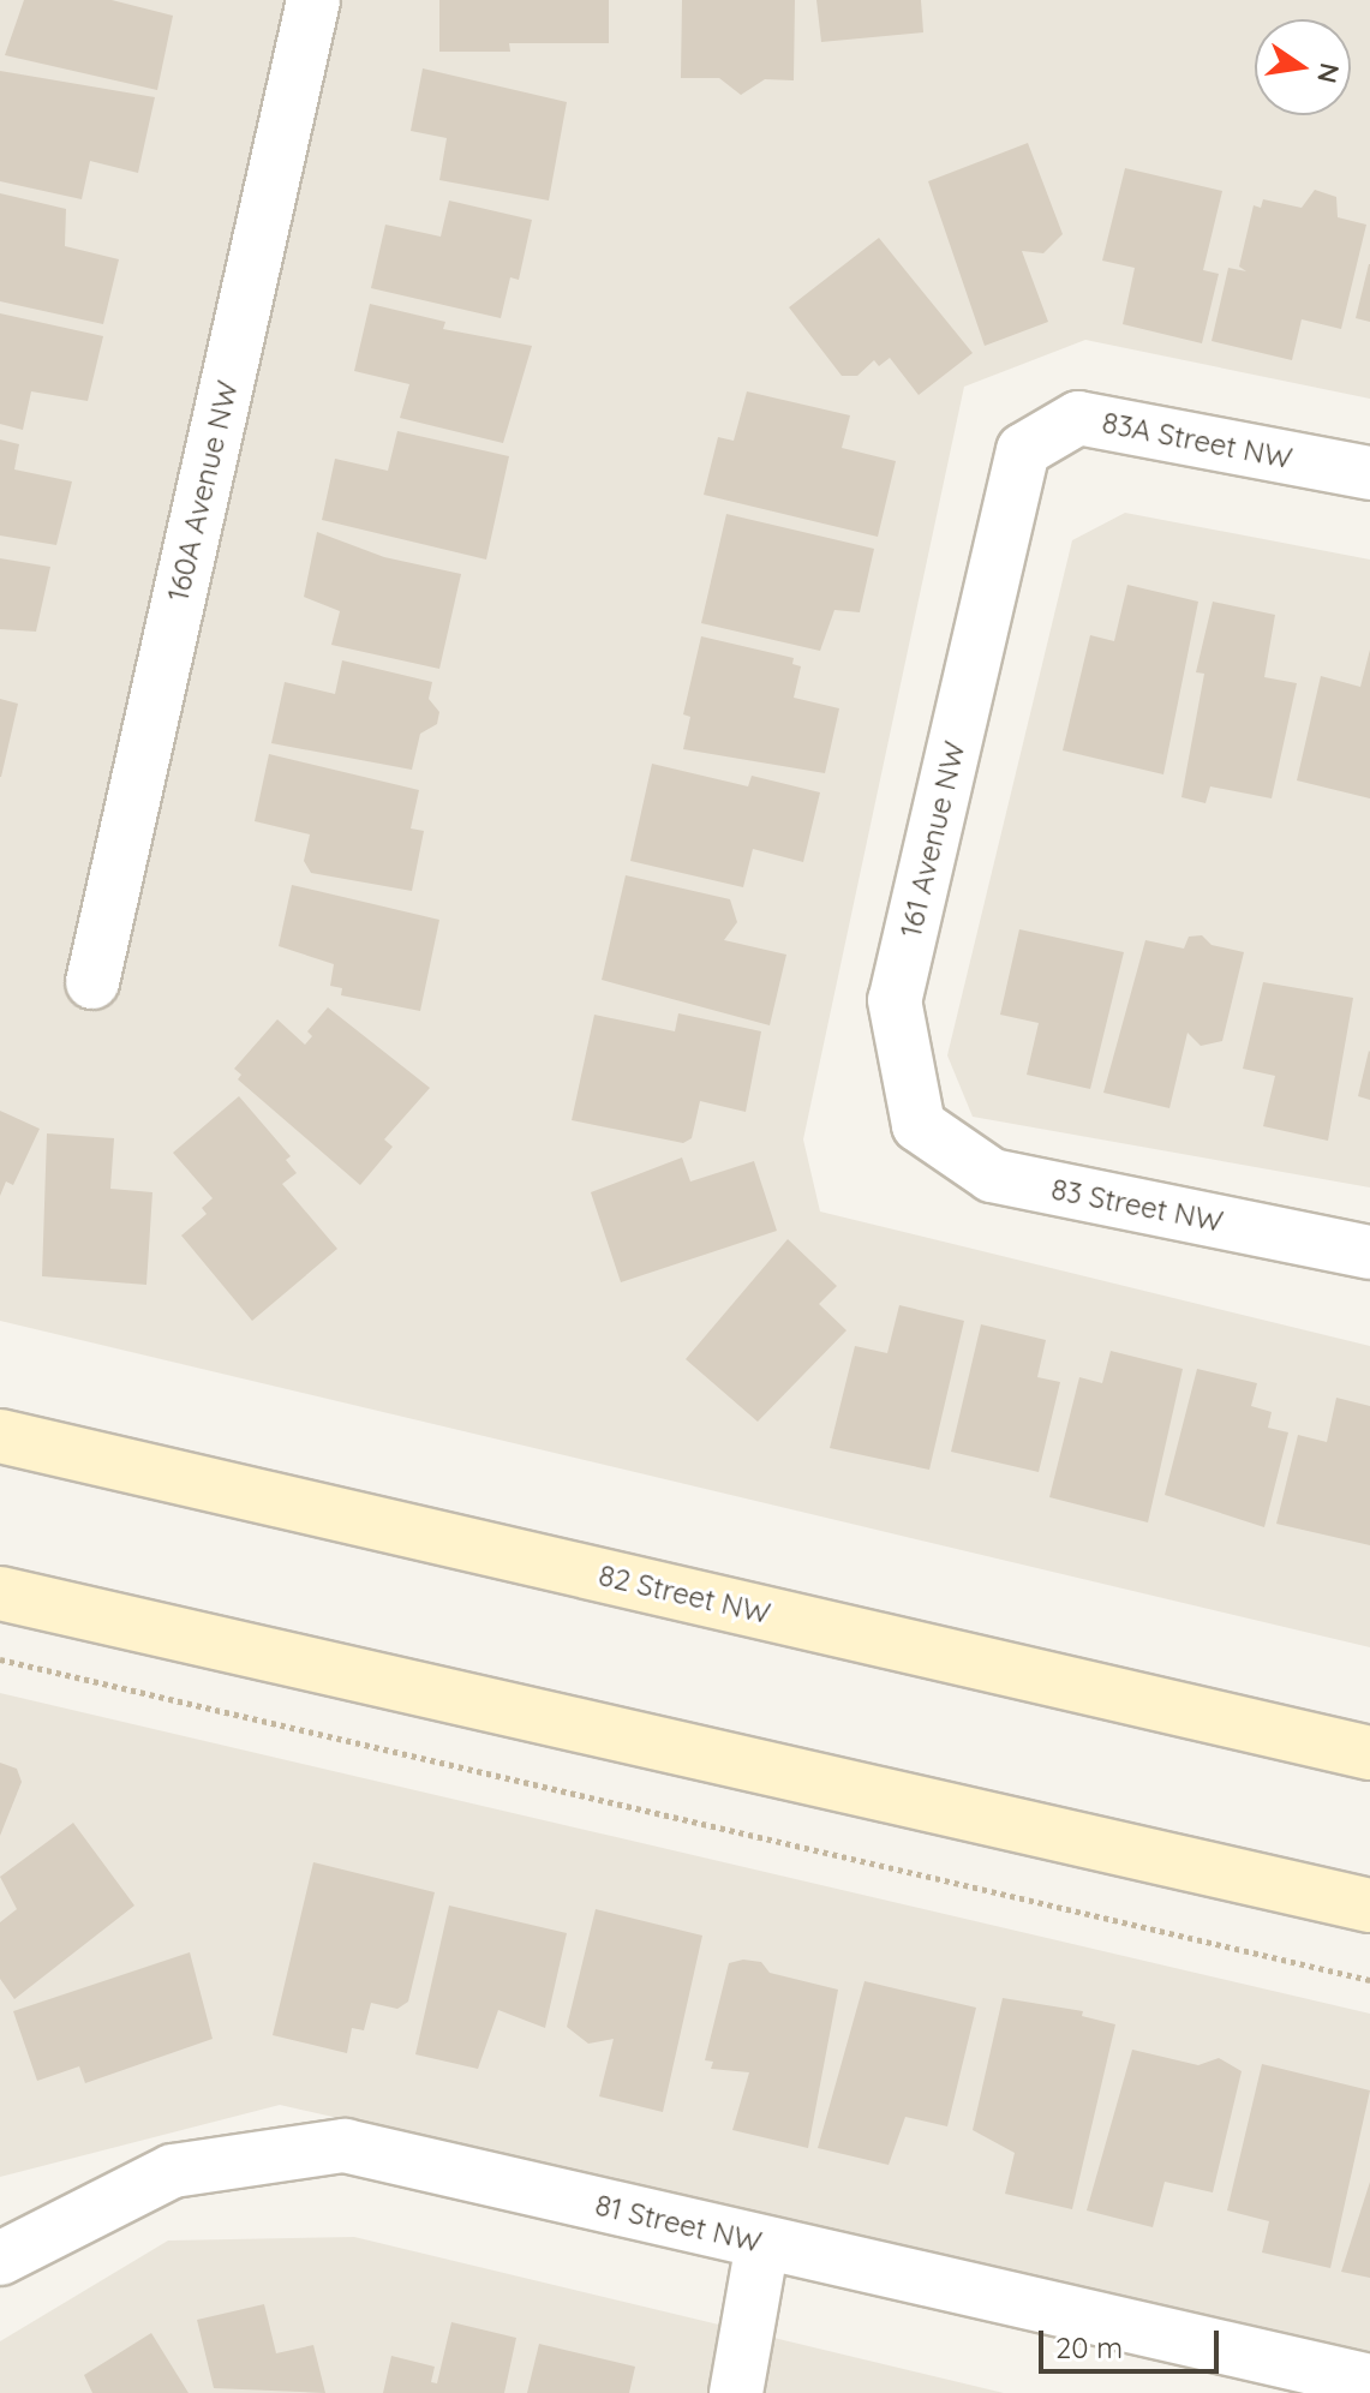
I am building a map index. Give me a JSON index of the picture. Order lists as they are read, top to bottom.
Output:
{
  "streets": {
    "main road": ["82 Street NW"],
    "street": [
      "83A Street NW",
      "160A Avenue NW",
      "161 Avenue NW",
      "83 Street NW",
      "81 Street NW"
    ]
  },
  "crossings": [
    ["83A Street NW", "161 Avenue NW"],
    ["161 Avenue NW", "83 Street NW"]
  ],
  "scale_bar": "20 m",
  "north": "right"
}
